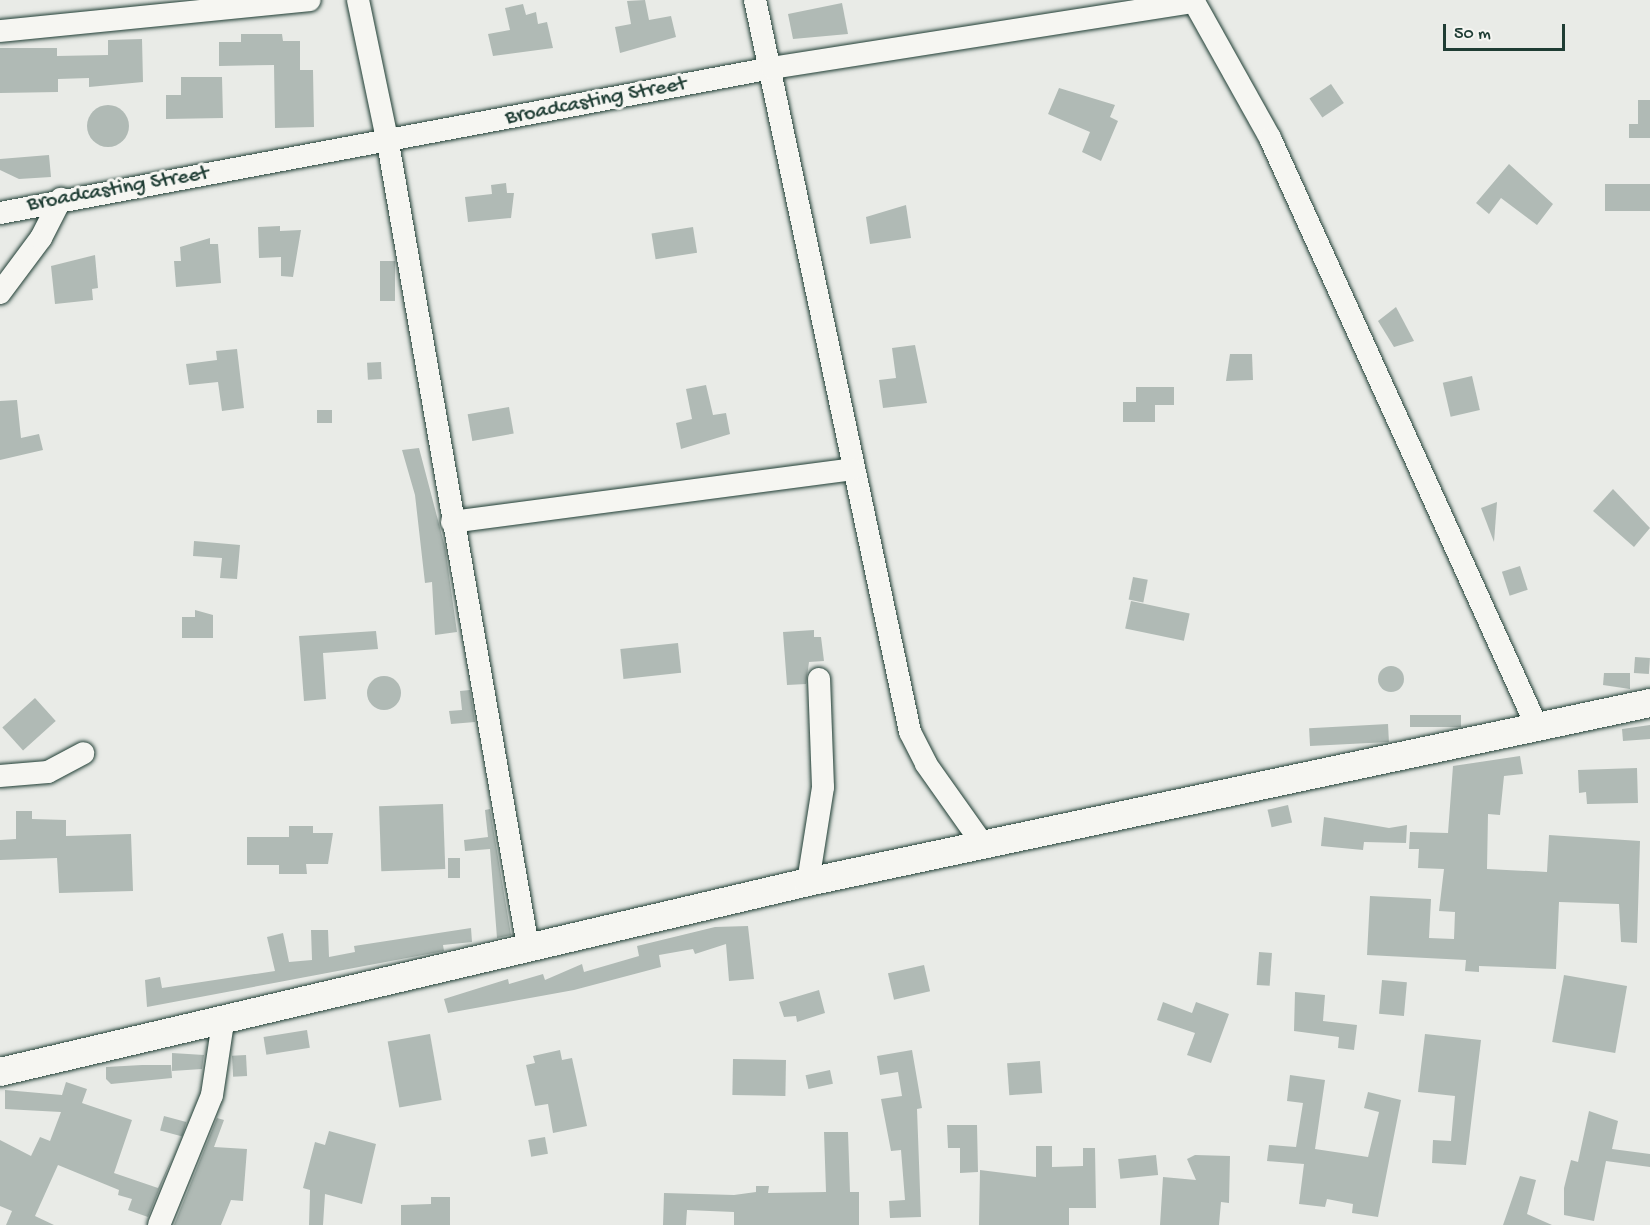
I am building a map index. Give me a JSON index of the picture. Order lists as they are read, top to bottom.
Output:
{
  "streets": {
    "street": ["Broadcasting Street"]
  },
  "scale_bar": "50 m"
}
